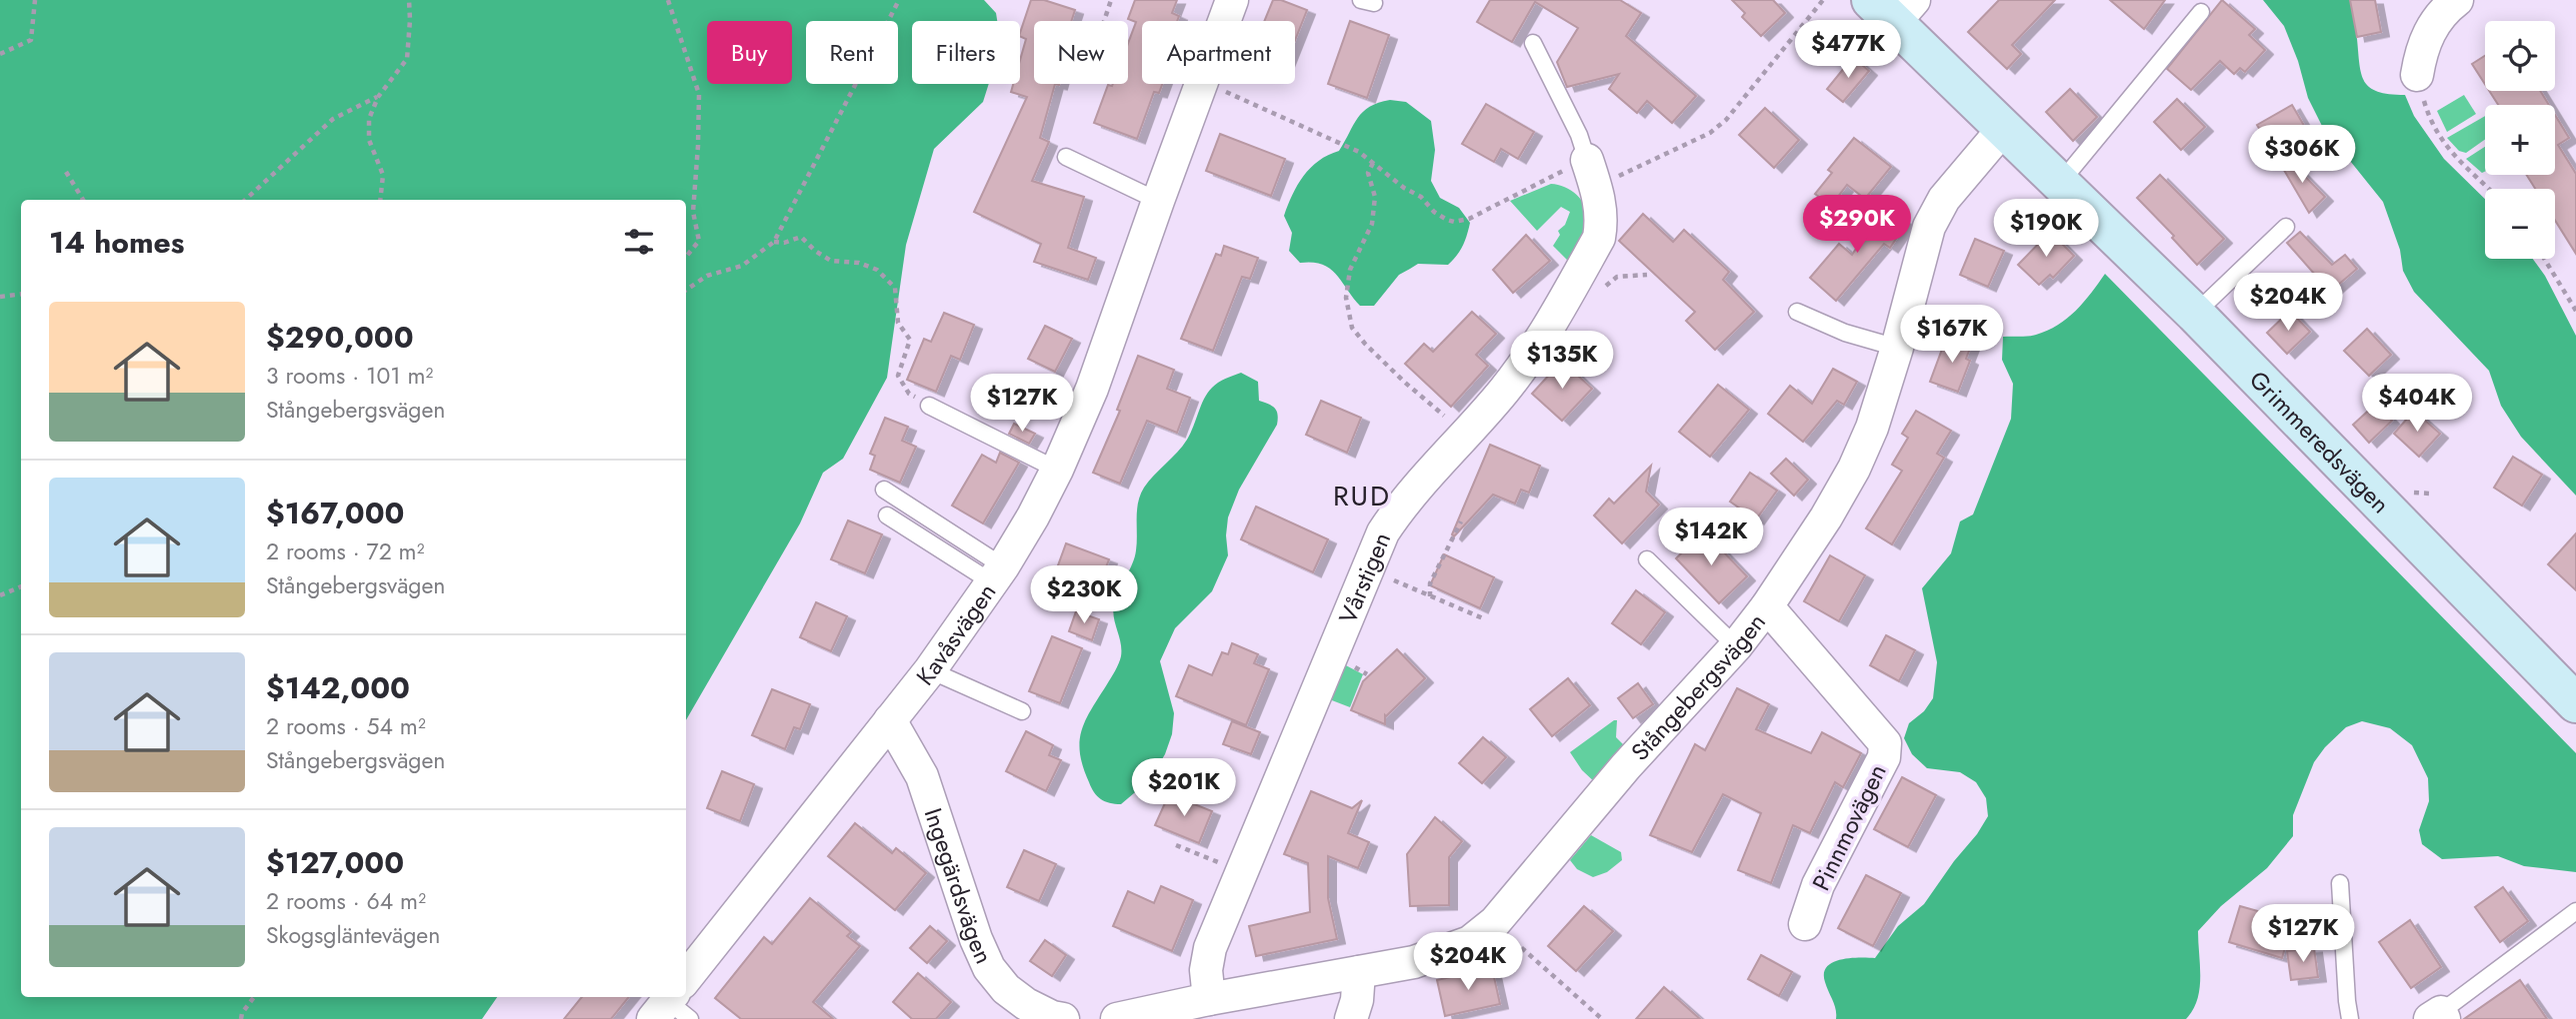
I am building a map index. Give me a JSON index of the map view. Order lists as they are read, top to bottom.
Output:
{
  "streets": {
    "street": [
      "Grimmeredsvägen",
      "Vårstigen",
      "Kavåsvägen",
      "Stångebergsvägen",
      "Pinnmovägen",
      "Ingegärdsvägen"
    ]
  },
  "crossings": [
    ["Grimmeredsvägen", "Stångebergsvägen"],
    ["Kavåsvägen", "Ingegärdsvägen"],
    ["Stångebergsvägen", "Pinnmovägen"]
  ],
  "districts": ["RUD"],
  "page": {
    "price": [
      "$477K",
      "$306K",
      "$290K",
      "$190K",
      "$204K",
      "$167K",
      "$135K",
      "$127K",
      "$404K",
      "$142K",
      "$230K",
      "$201K",
      "$127K",
      "$204K"
    ],
    "map_buttons": ["+", "−"],
    "chip": [
      "Buy",
      "Rent",
      "Filters",
      "New",
      "Apartment"
    ],
    "heading": "14 homes",
    "list": [
      {
        "name": "$290,000",
        "note": "3 rooms · 101 m² · Stångebergsvägen"
      },
      {
        "name": "$167,000",
        "note": "2 rooms · 72 m² · Stångebergsvägen"
      },
      {
        "name": "$142,000",
        "note": "2 rooms · 54 m² · Stångebergsvägen"
      },
      {
        "name": "$127,000",
        "note": "2 rooms · 64 m² · Skogsgläntevägen"
      }
    ]
  }
}
